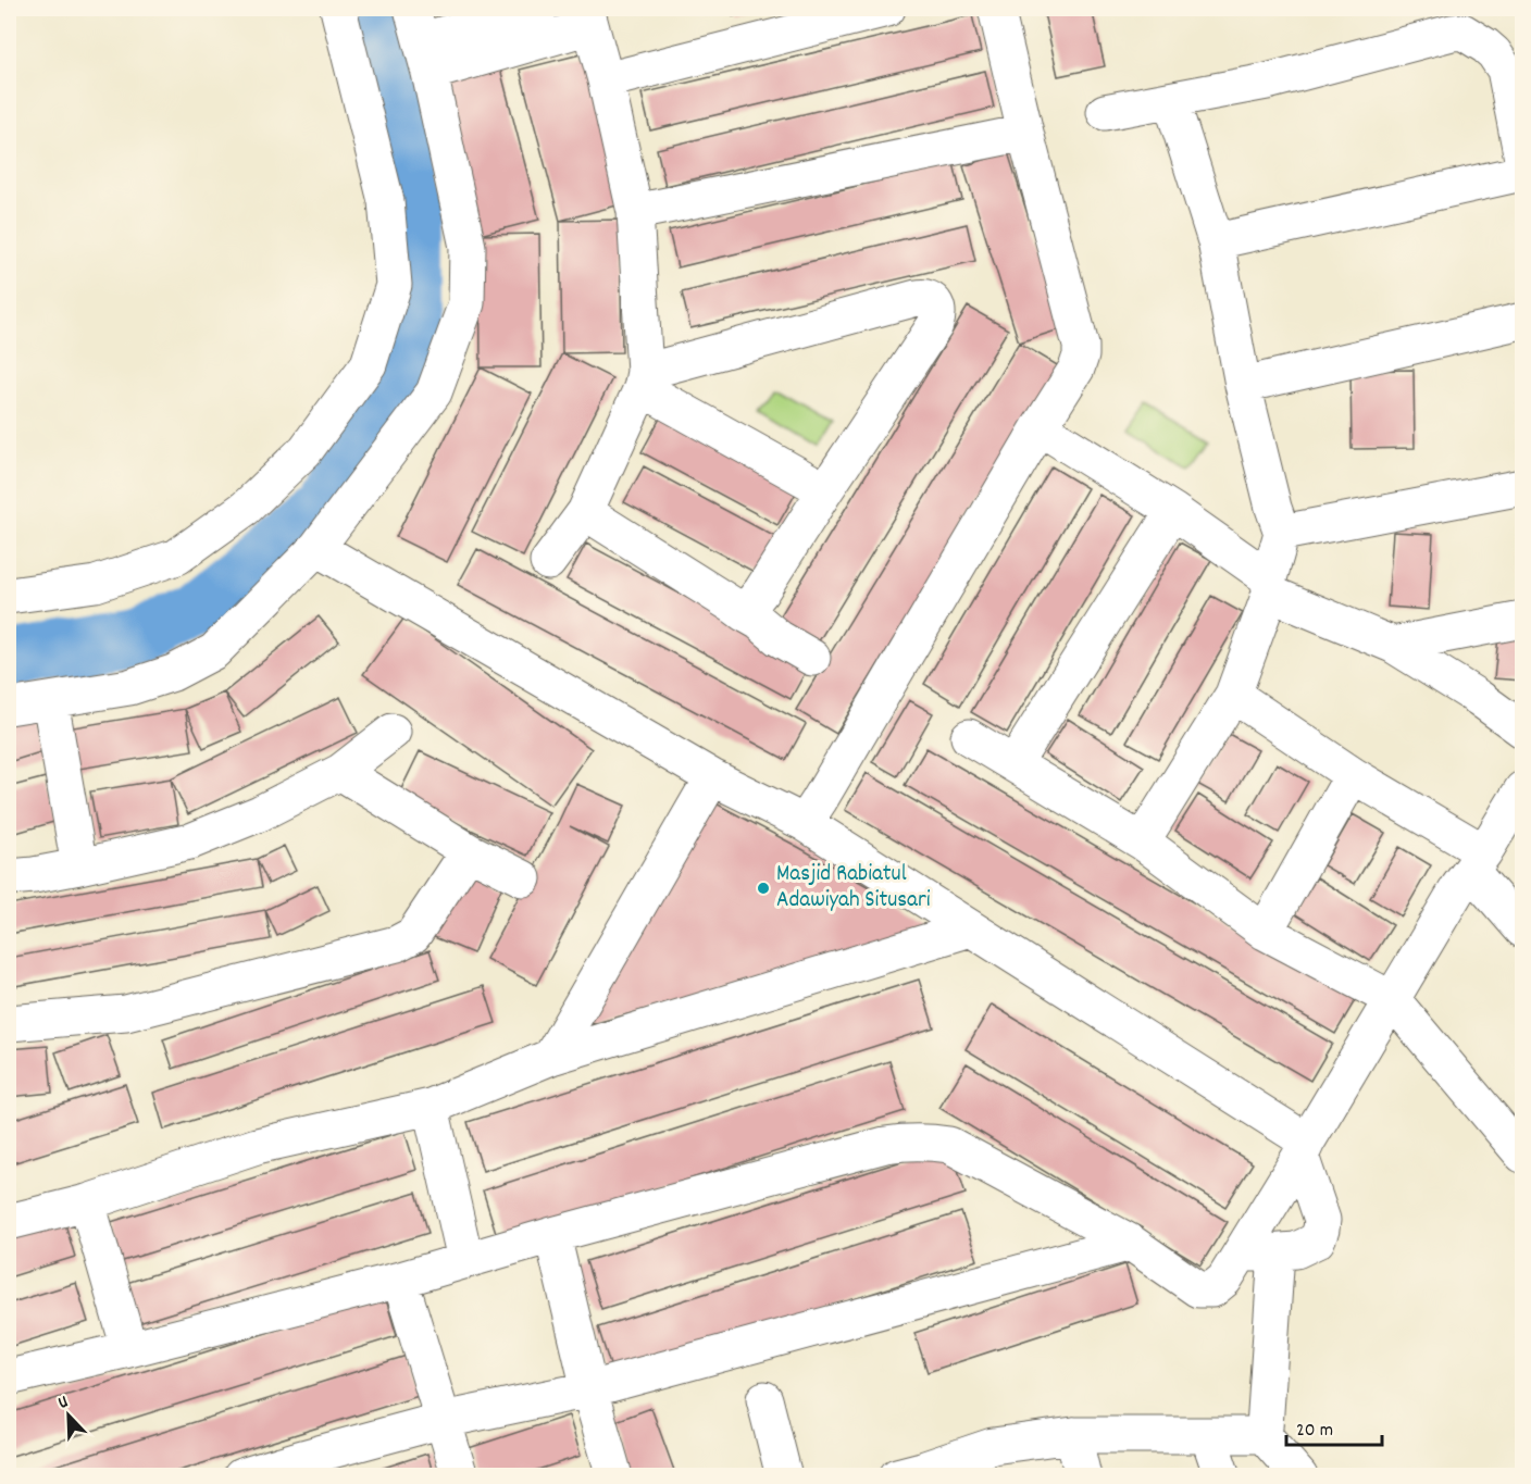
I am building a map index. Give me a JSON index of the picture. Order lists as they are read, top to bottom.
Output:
{
  "places": ["Masjid Rabiatul Adawiyah Situsari"],
  "scale_bar": "20 m",
  "north": "top left"
}
